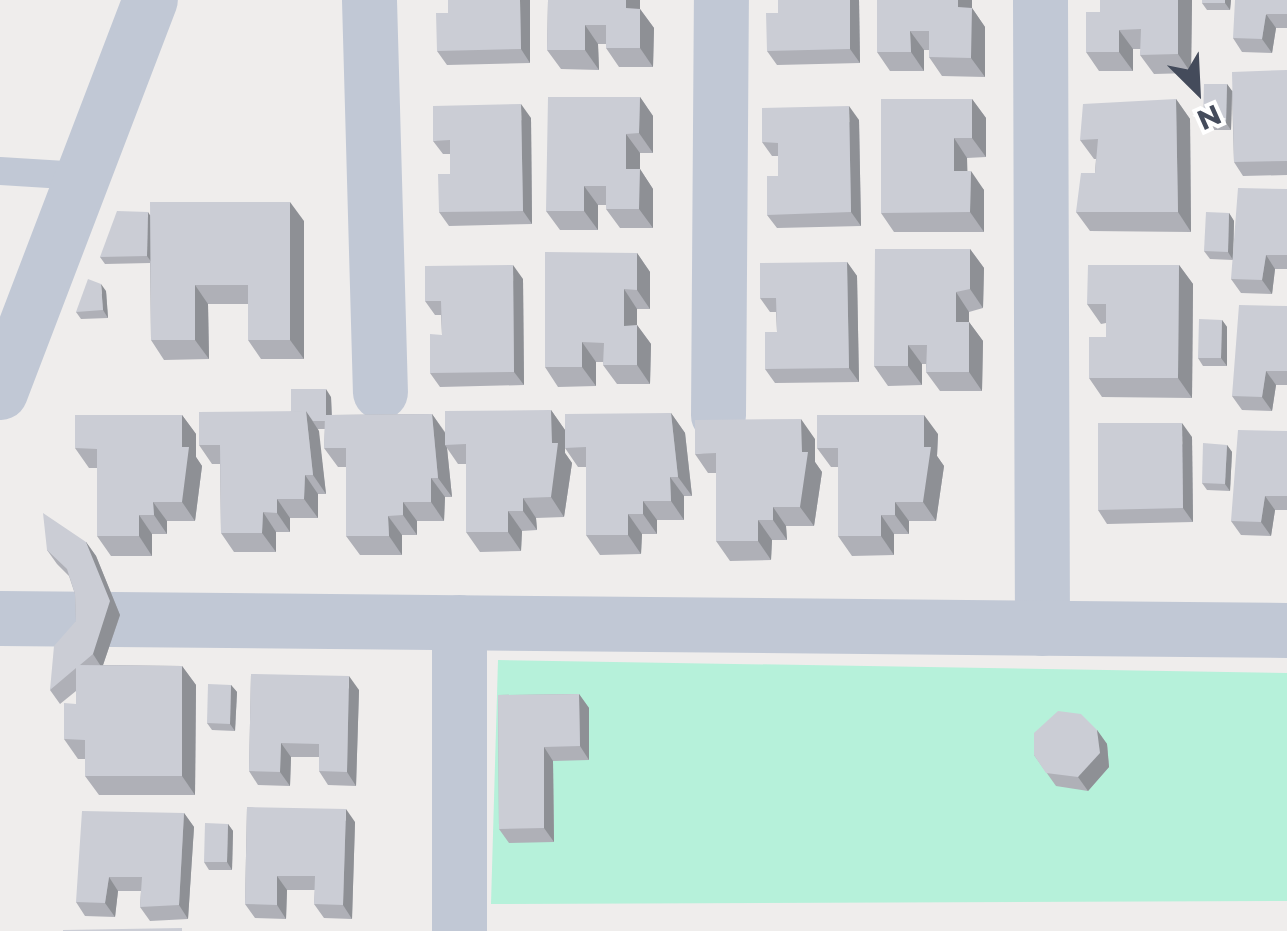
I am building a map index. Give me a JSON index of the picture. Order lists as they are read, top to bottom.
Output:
{
  "north": "bottom right"
}
